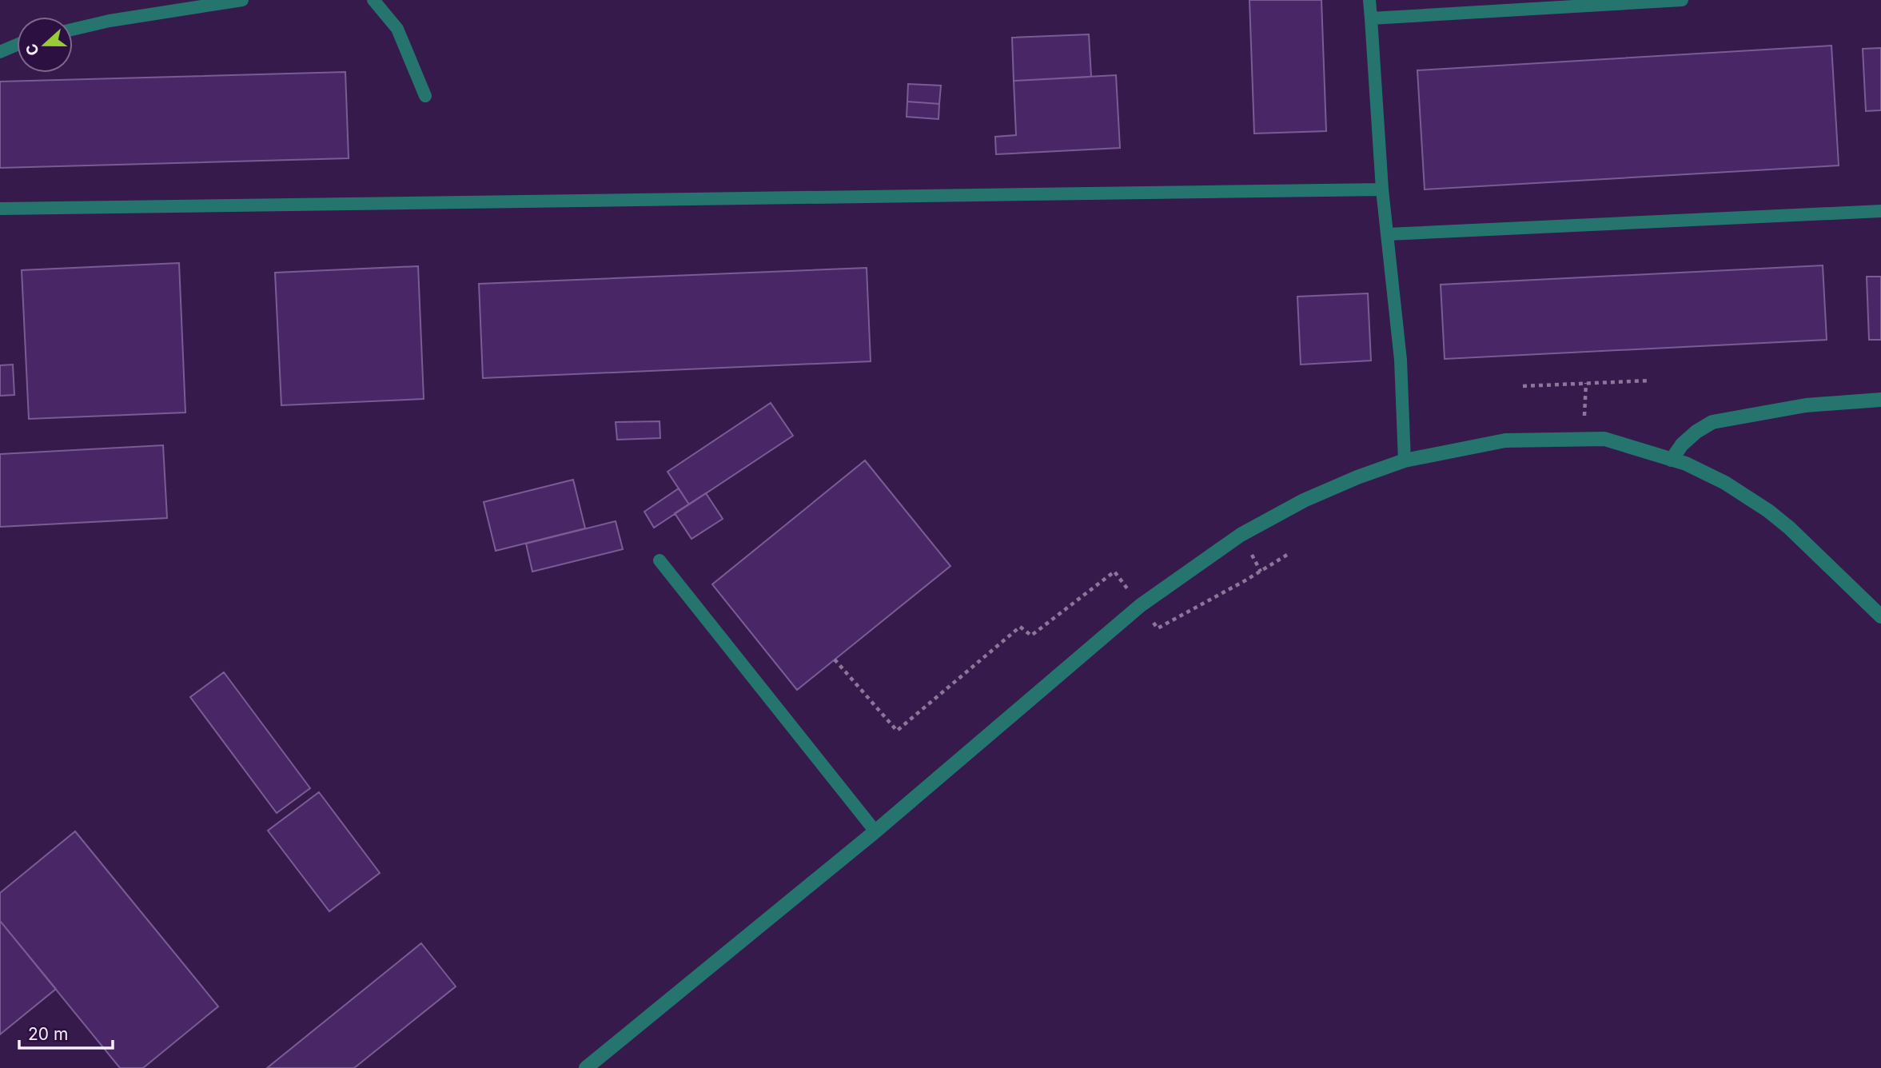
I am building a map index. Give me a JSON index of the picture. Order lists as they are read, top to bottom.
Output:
{
  "scale_bar": "20 m",
  "north": "left"
}
